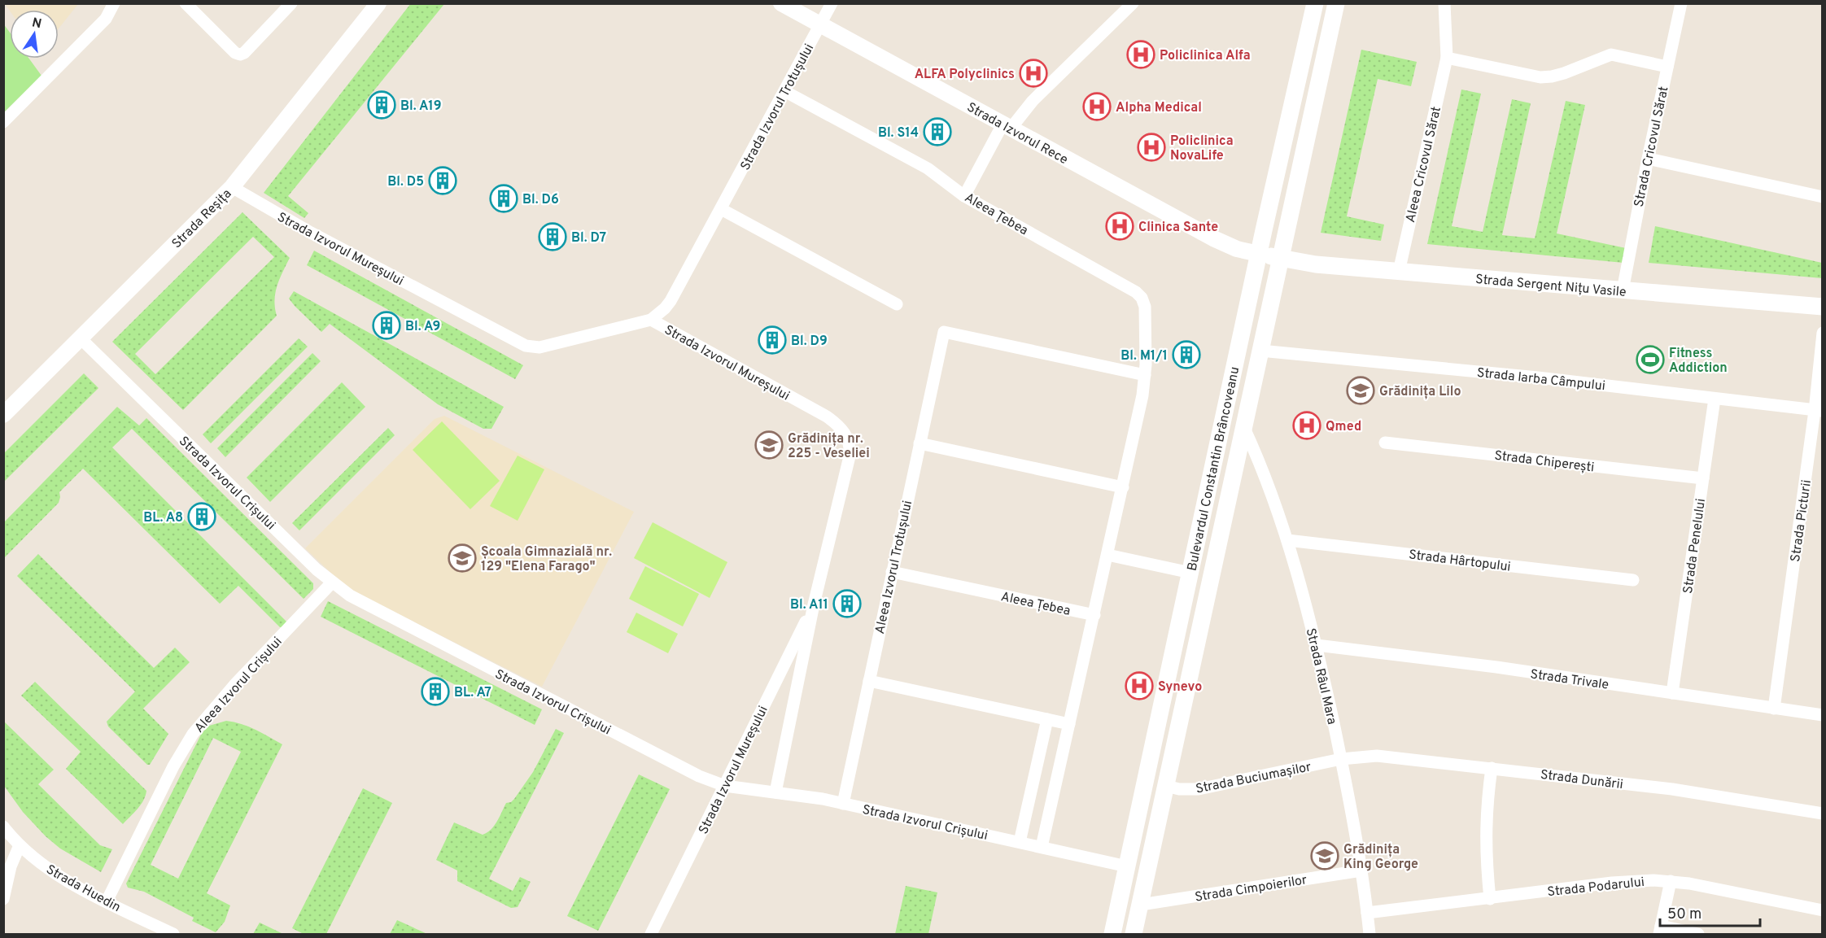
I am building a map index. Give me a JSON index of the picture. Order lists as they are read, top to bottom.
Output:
{
  "streets": {
    "main road": ["Strada Sergent Nițu Vasile", "Bulevardul Constantin Brâncoveanu"],
    "street": [
      "Strada Izvorul Trotușului",
      "Strada Izvorul Rece",
      "Strada Cricovul Sărat",
      "Aleea Cricovul Sărat",
      "Aleea Țebea",
      "Strada Reșița",
      "Strada Izvorul Mureșului",
      "Strada Iarba Câmpului",
      "Strada Chiperești",
      "Strada Izvorul Crișului",
      "Strada Picturii",
      "Strada Penelului",
      "Strada Hârtopului",
      "Aleea Izvorul Trotușului",
      "Strada Râul Mara",
      "Strada Trivale",
      "Aleea Izvorul Crișului",
      "Strada Buciumașilor",
      "Strada Dunării",
      "Strada Podarului",
      "Strada Huedin",
      "Strada Cimpoierilor"
    ]
  },
  "crossings": [
    ["Strada Izvorul Trotușului", "Strada Izvorul Rece"],
    ["Strada Izvorul Trotușului", "Aleea Țebea"],
    ["Strada Izvorul Trotușului", "Strada Izvorul Mureșului"],
    ["Strada Izvorul Rece", "Strada Sergent Nițu Vasile"],
    ["Strada Izvorul Rece", "Bulevardul Constantin Brâncoveanu"],
    ["Strada Cricovul Sărat", "Strada Sergent Nițu Vasile"],
    ["Aleea Cricovul Sărat", "Strada Sergent Nițu Vasile"],
    ["Aleea Țebea", "Strada Izvorul Crișului"],
    ["Aleea Țebea", "Aleea Izvorul Trotușului"],
    ["Strada Reșița", "Strada Izvorul Mureșului"],
    ["Strada Reșița", "Strada Izvorul Crișului"],
    ["Strada Izvorul Mureșului", "Strada Izvorul Crișului"],
    ["Strada Sergent Nițu Vasile", "Bulevardul Constantin Brâncoveanu"],
    ["Strada Iarba Câmpului", "Bulevardul Constantin Brâncoveanu"],
    ["Strada Iarba Câmpului", "Strada Picturii"],
    ["Strada Iarba Câmpului", "Strada Penelului"],
    ["Strada Chiperești", "Strada Penelului"],
    ["Bulevardul Constantin Brâncoveanu", "Strada Izvorul Crișului"],
    ["Bulevardul Constantin Brâncoveanu", "Strada Râul Mara"],
    ["Bulevardul Constantin Brâncoveanu", "Strada Buciumașilor"],
    ["Bulevardul Constantin Brâncoveanu", "Strada Cimpoierilor"],
    ["Strada Izvorul Crișului", "Aleea Izvorul Trotușului"],
    ["Strada Izvorul Crișului", "Aleea Izvorul Crișului"],
    ["Strada Picturii", "Strada Trivale"],
    ["Strada Penelului", "Strada Trivale"],
    ["Strada Hârtopului", "Strada Râul Mara"],
    ["Strada Râul Mara", "Strada Trivale"],
    ["Strada Râul Mara", "Strada Buciumașilor"],
    ["Strada Râul Mara", "Strada Dunării"],
    ["Strada Râul Mara", "Strada Podarului"],
    ["Strada Râul Mara", "Strada Cimpoierilor"],
    ["Aleea Izvorul Crișului", "Strada Huedin"],
    ["Strada Buciumașilor", "Strada Dunării"]
  ],
  "places": {
    "hospital": [
      "Policlinica Alfa",
      "ALFA Polyclinics",
      "Alpha Medical",
      "Policlinica NovaLife",
      "Clinica Sante",
      "Qmed",
      "Synevo"
    ],
    "building": [
      "Bl. A19",
      "Bl. S14",
      "Bl. D5",
      "Bl. D6",
      "Bl. D7",
      "Bl. A9",
      "Bl. D9",
      "Bl. M1/1",
      "BL. A8",
      "Bl. A11",
      "BL. A7"
    ],
    "sports": ["Fitness Addiction"],
    "school or university": [
      "Grădinița Lilo",
      "Grădinița nr. 225 - Veseliei",
      "Școala Gimnazială nr. 129 \"Elena Farago\"",
      "Grădinița King George"
    ]
  },
  "scale_bar": "50 m",
  "north": "top"
}
